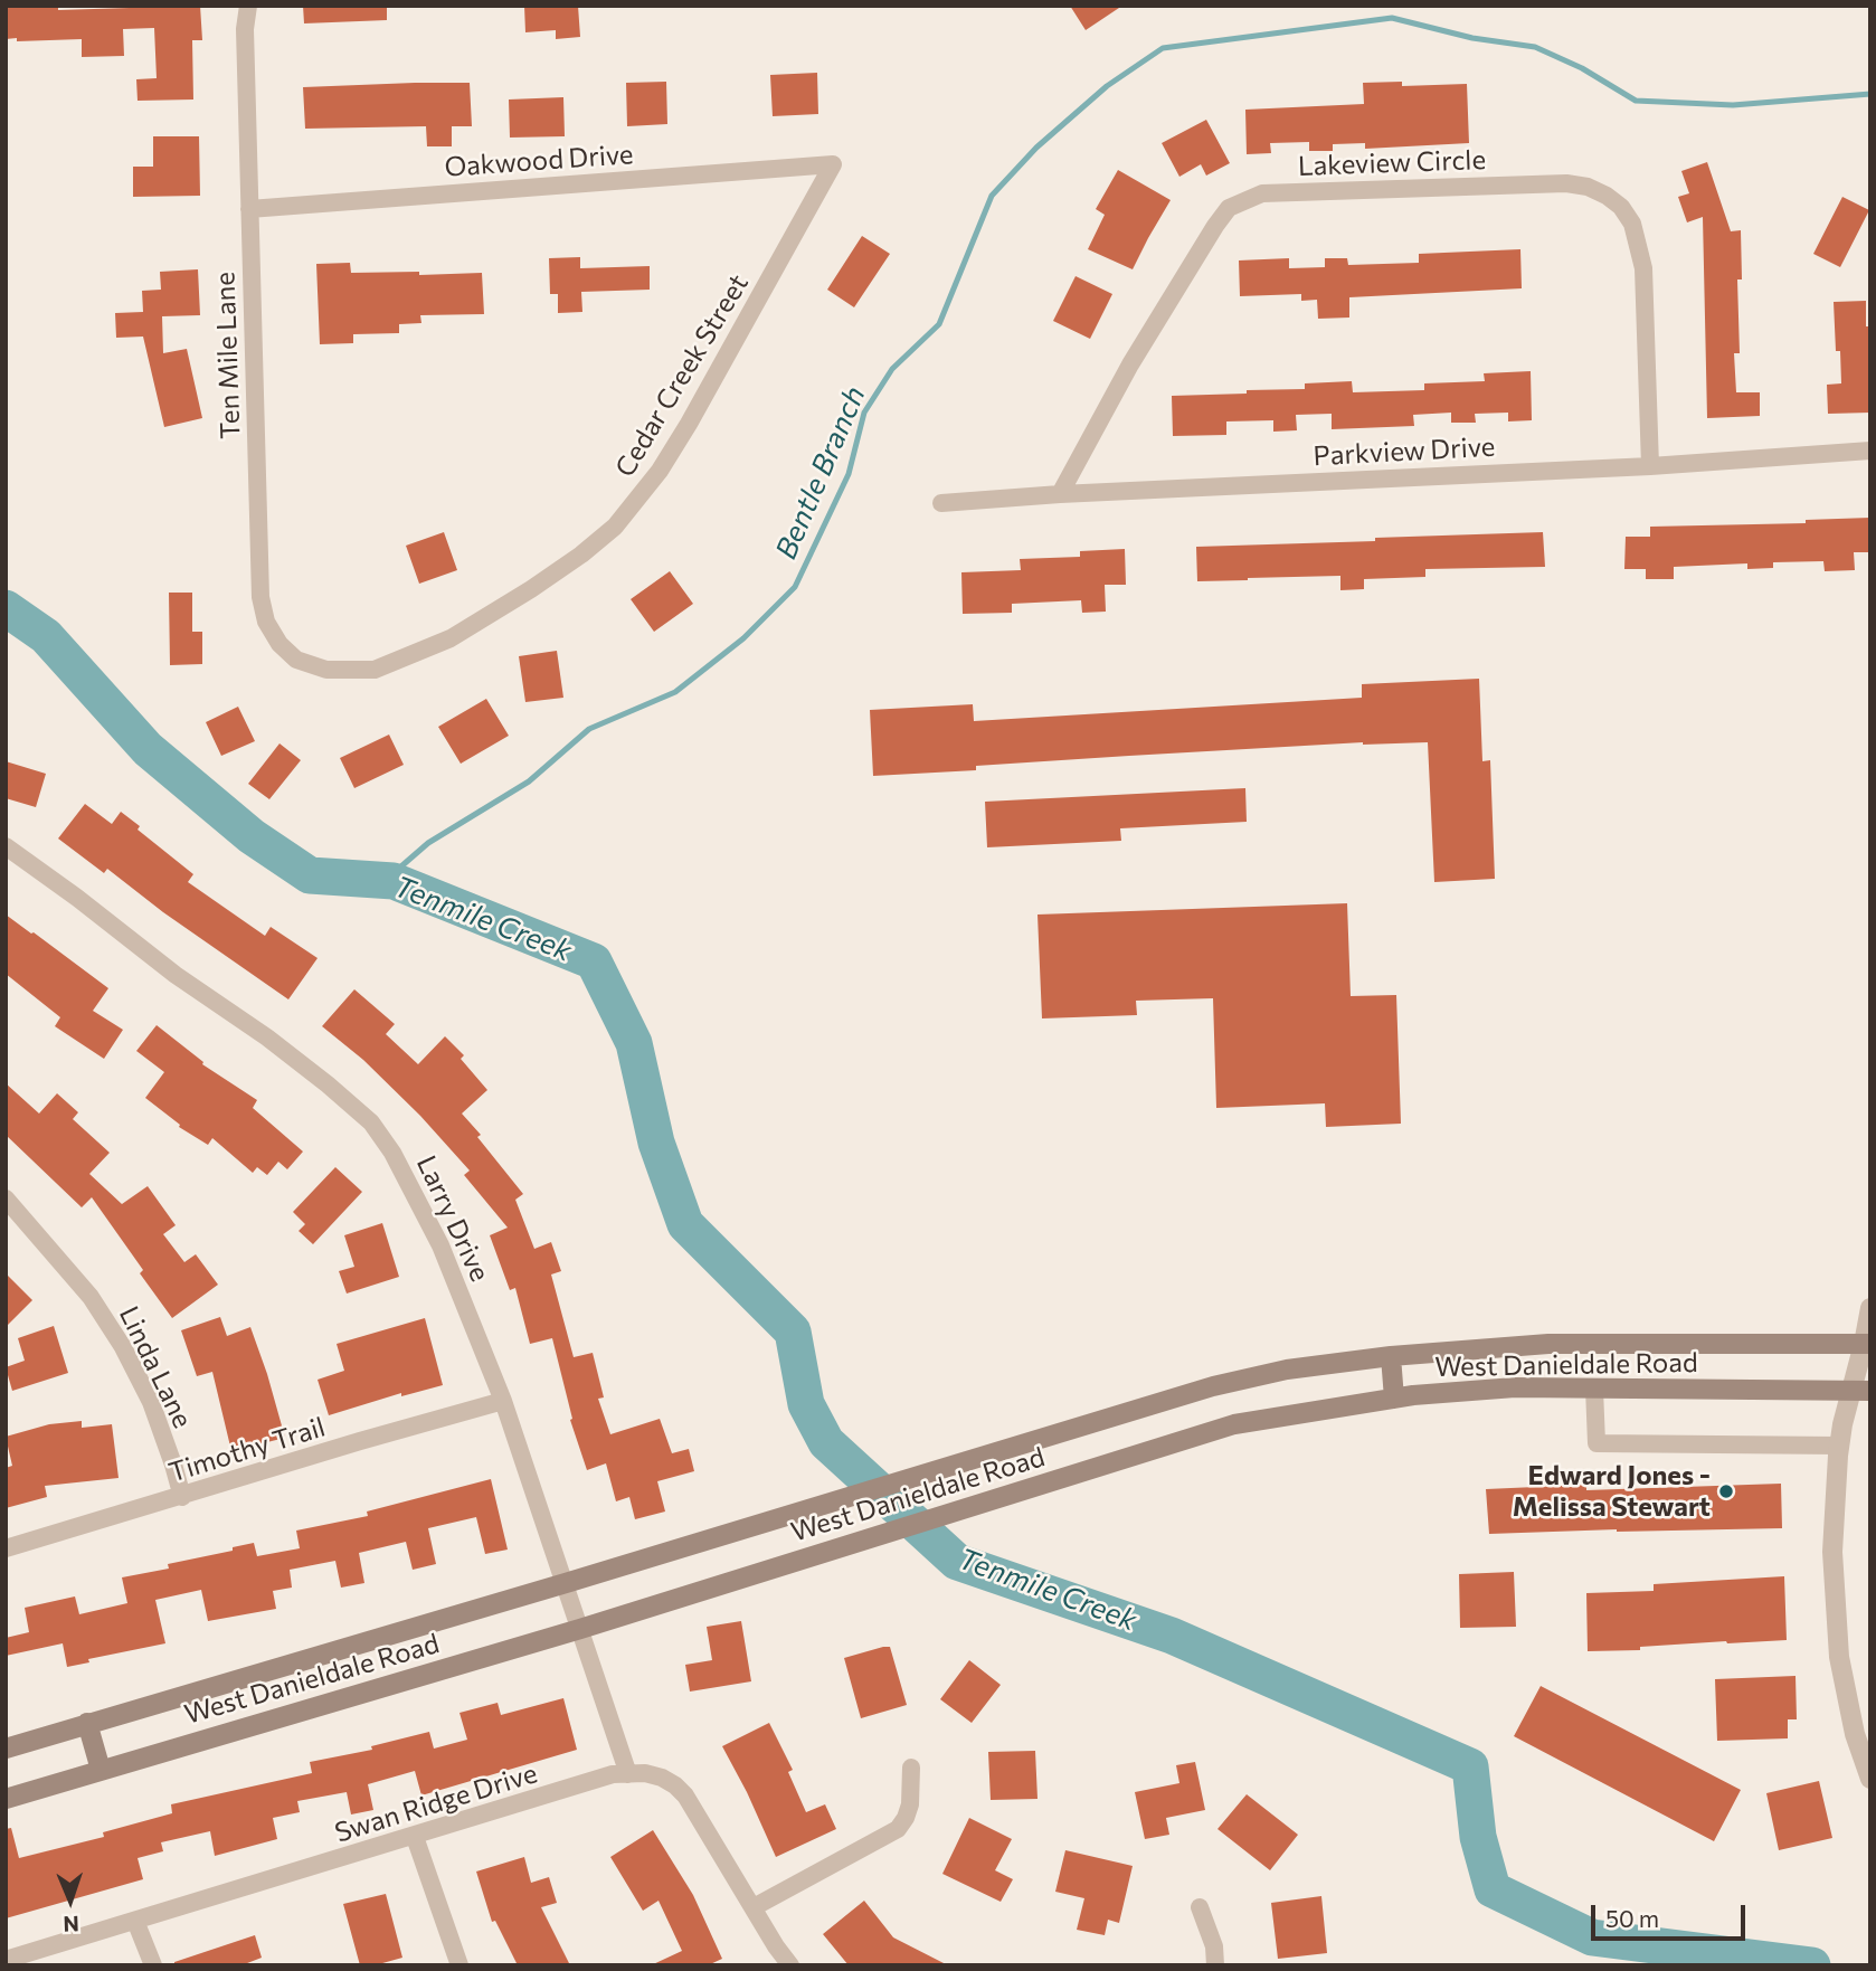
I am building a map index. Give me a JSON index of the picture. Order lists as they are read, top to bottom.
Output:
{
  "streets": {
    "main road": ["West Danieldale Road"],
    "street": [
      "Oakwood Drive",
      "Lakeview Circle",
      "Ten Mile Lane",
      "Cedar Creek Street",
      "Parkview Drive",
      "Larry Drive",
      "Linda Lane",
      "Timothy Trail",
      "Swan Ridge Drive"
    ]
  },
  "crossings": [
    ["Oakwood Drive", "Ten Mile Lane"],
    ["Oakwood Drive", "Cedar Creek Street"],
    ["Lakeview Circle", "Parkview Drive"],
    ["Ten Mile Lane", "Cedar Creek Street"],
    ["Larry Drive", "West Danieldale Road"],
    ["Larry Drive", "Timothy Trail"],
    ["Larry Drive", "Swan Ridge Drive"],
    ["Linda Lane", "Timothy Trail"]
  ],
  "water": ["Bentle Branch", "Tenmile Creek"],
  "places": ["Edward Jones - Melissa Stewart"],
  "scale_bar": "50 m",
  "north": "bottom"
}
